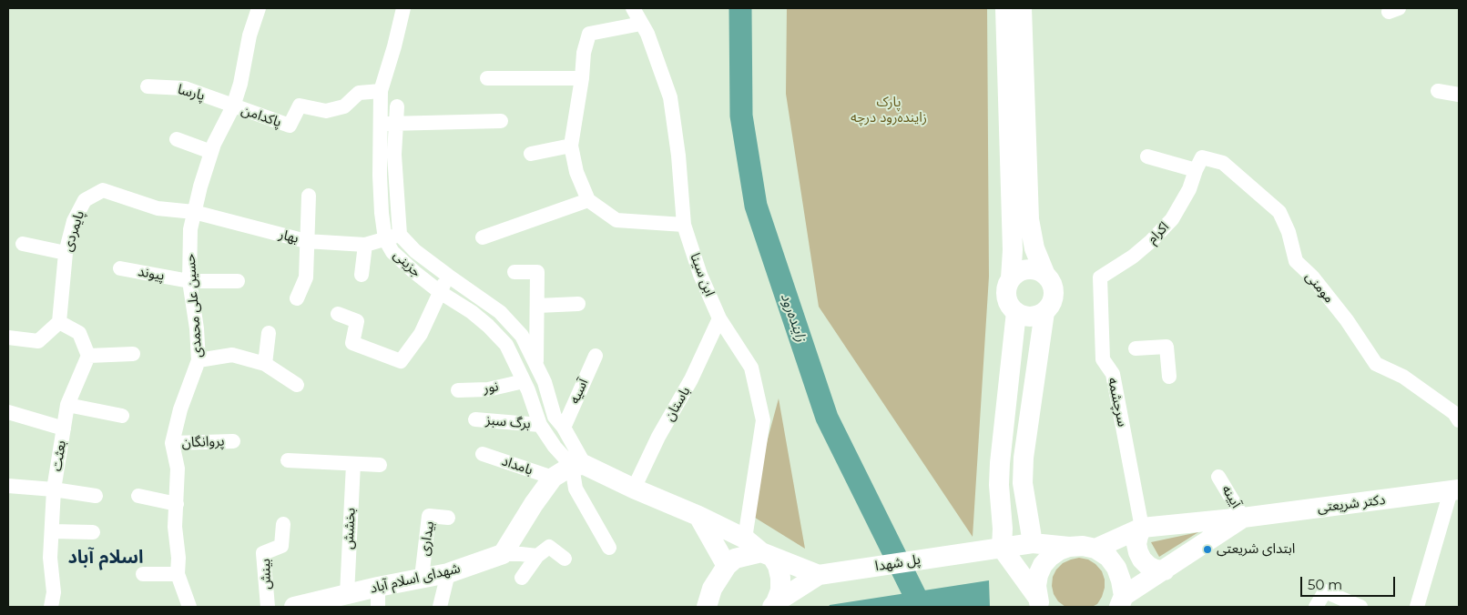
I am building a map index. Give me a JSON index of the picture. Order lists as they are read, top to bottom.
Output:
{
  "streets": {
    "street": [
      "پارسا",
      "پاکدامن",
      "پایمردی",
      "اکرام",
      "بهار",
      "جزینی",
      "پیوند",
      "ابن سینا",
      "مومنی",
      "حسین علی محمدی",
      "نور",
      "آسیه",
      "سرچشمه",
      "باستان",
      "برگ سبز",
      "پروانگان",
      "بعثت",
      "بامداد",
      "آیینه",
      "دکتر شریعتی",
      "بخشش",
      "بیداری",
      "پل شهدا",
      "بینش",
      "شهدای اسلام آباد"
    ]
  },
  "crossings": [
    ["پارسا", "پاکدامن"],
    ["پارسا", "حسین علی محمدی"],
    ["پاکدامن", "جزینی"],
    ["پاکدامن", "حسین علی محمدی"],
    ["پایمردی", "بهار"],
    ["پایمردی", "حسین علی محمدی"],
    ["اکرام", "مومنی"],
    ["اکرام", "سرچشمه"],
    ["بهار", "جزینی"],
    ["بهار", "حسین علی محمدی"],
    ["جزینی", "نور"],
    ["جزینی", "برگ سبز"],
    ["پیوند", "حسین علی محمدی"],
    ["ابن سینا", "باستان"],
    ["حسین علی محمدی", "پروانگان"],
    ["سرچشمه", "دکتر شریعتی"],
    ["آیینه", "دکتر شریعتی"],
    ["دکتر شریعتی", "پل شهدا"],
    ["بخشش", "شهدای اسلام آباد"],
    ["بیداری", "شهدای اسلام آباد"]
  ],
  "districts": ["اسلام آباد"],
  "water": ["زاینده‌رود"],
  "parks": ["پارک زاینده‌رود درچه"],
  "places": ["ابتدای شریعتی"],
  "scale_bar": "50 m"
}
